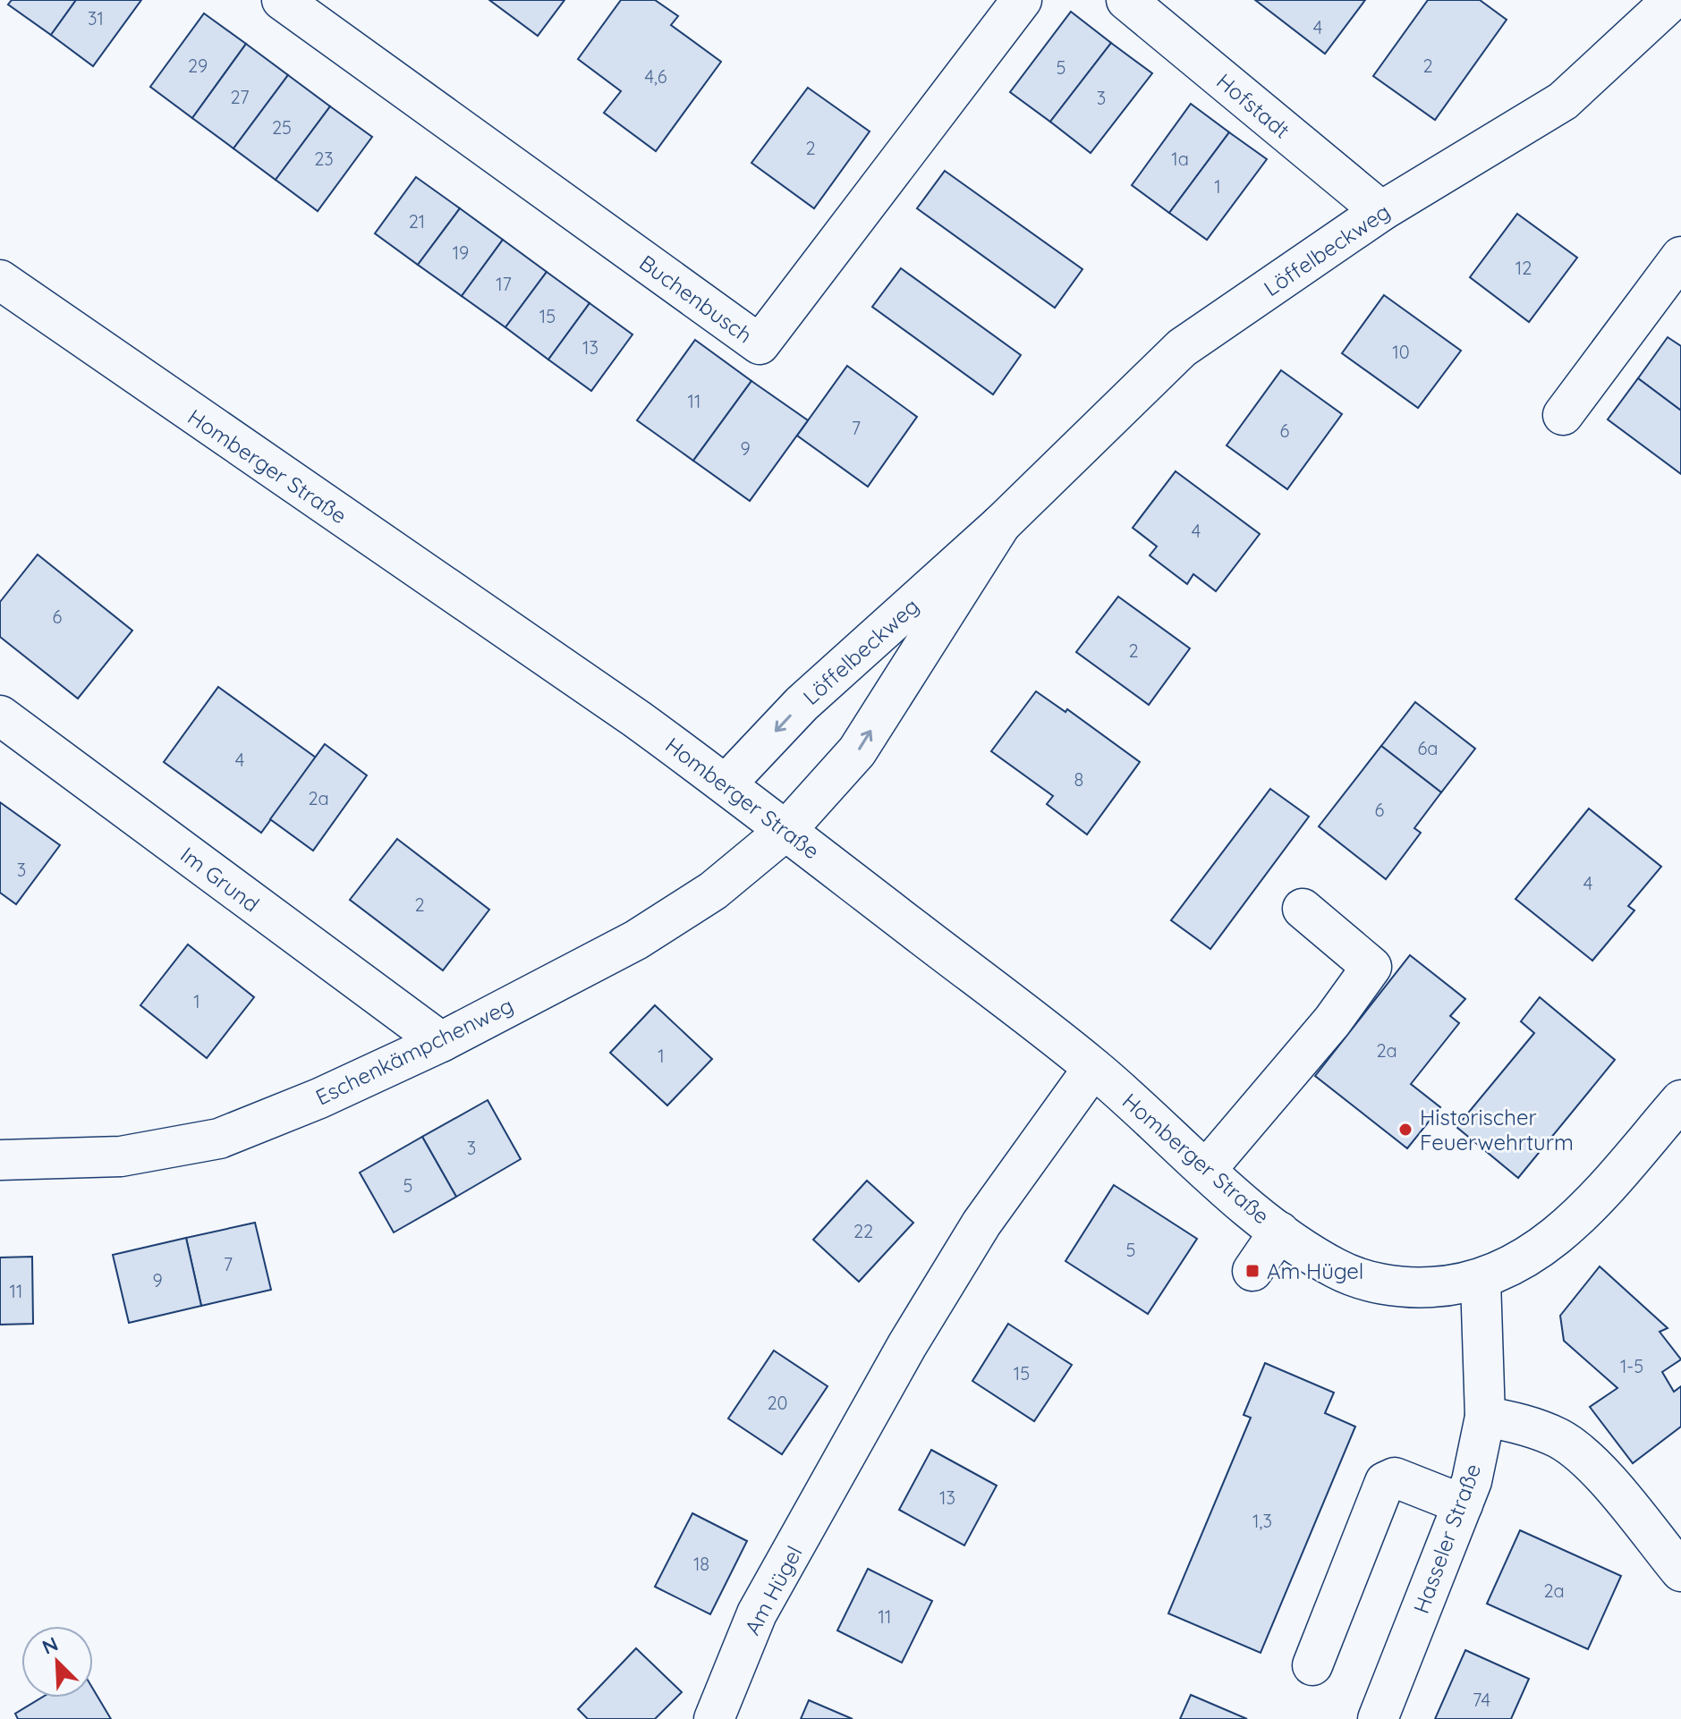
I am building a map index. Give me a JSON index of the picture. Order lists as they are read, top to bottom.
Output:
{
  "streets": {
    "street": [
      "Hofstadt",
      "Löffelbeckweg",
      "Buchenbusch",
      "Homberger Straße",
      "Im Grund",
      "Eschenkämpchenweg",
      "Hasseler Straße",
      "Am Hügel"
    ]
  },
  "crossings": [
    ["Hofstadt", "Löffelbeckweg"],
    ["Löffelbeckweg", "Homberger Straße"],
    ["Löffelbeckweg", "Eschenkämpchenweg"],
    ["Homberger Straße", "Eschenkämpchenweg"],
    ["Homberger Straße", "Hasseler Straße"],
    ["Homberger Straße", "Am Hügel"],
    ["Im Grund", "Eschenkämpchenweg"]
  ],
  "places": {
    "other": ["Historischer Feuerwehrturm"],
    "transit": ["Am Hügel"]
  },
  "house_numbers": [
    "31",
    "4",
    "29",
    "2",
    "5",
    "4,6",
    "27",
    "3",
    "25",
    "2",
    "23",
    "1a",
    "1",
    "21",
    "19",
    "12",
    "17",
    "15",
    "13",
    "10",
    "11",
    "7",
    "6",
    "9",
    "4",
    "6",
    "2",
    "6a",
    "4",
    "8",
    "2a",
    "6",
    "3",
    "4",
    "2",
    "1",
    "2a",
    "1",
    "3",
    "5",
    "22",
    "5",
    "7",
    "9",
    "11",
    "1-5",
    "15",
    "20",
    "13",
    "1,3",
    "18",
    "2a",
    "11",
    "74"
  ],
  "north": "top left"
}
